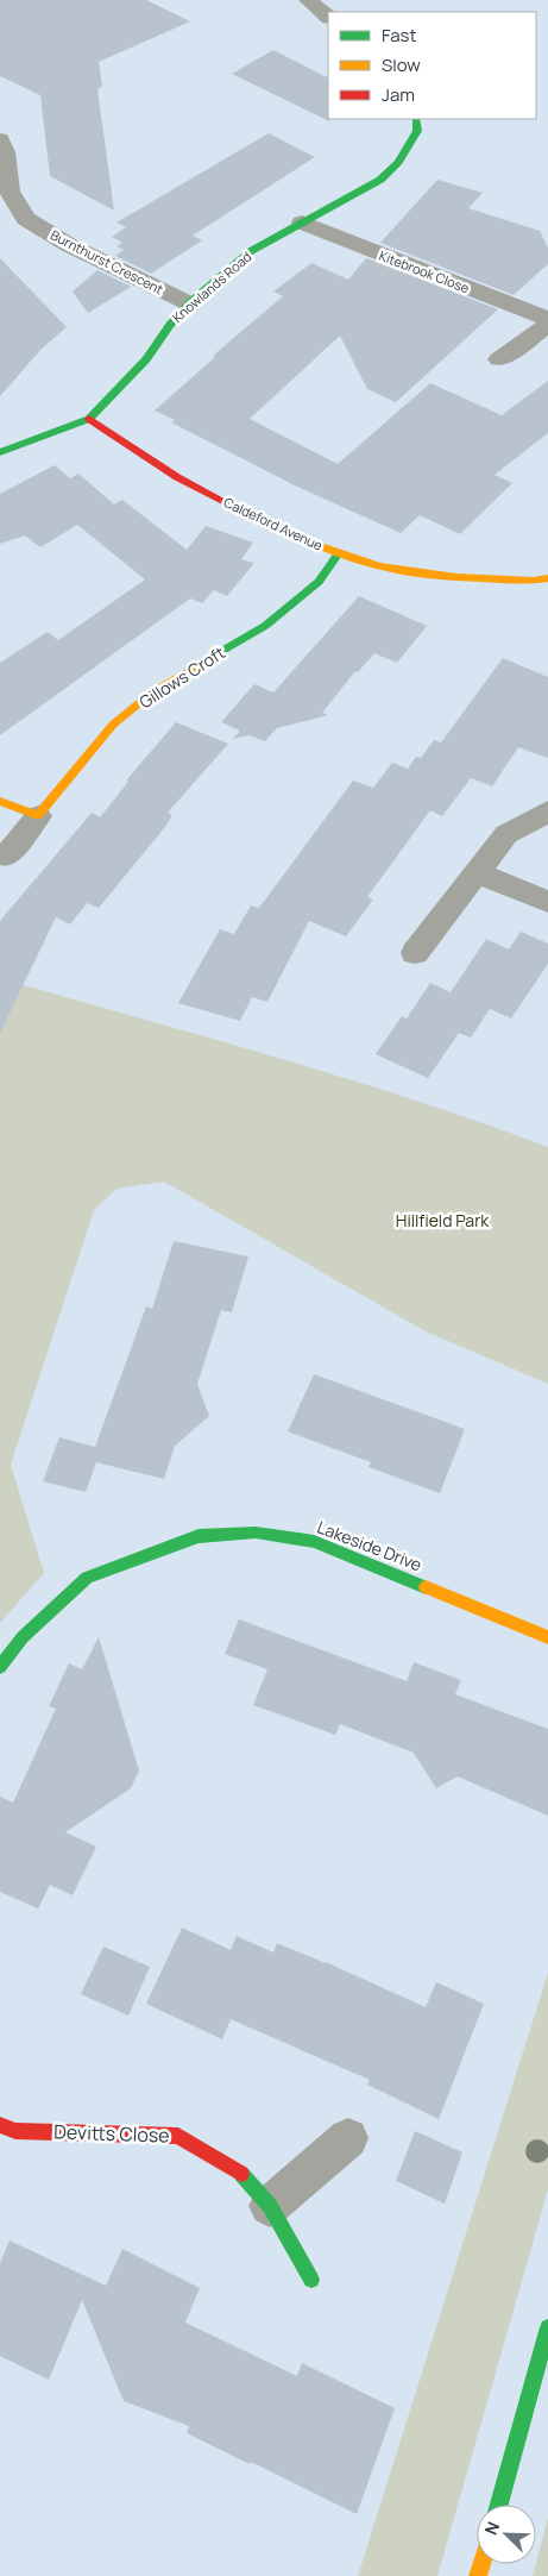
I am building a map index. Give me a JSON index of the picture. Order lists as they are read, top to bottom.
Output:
{
  "streets": {
    "street": [
      "Burnthurst Crescent",
      "Kitebrook Close",
      "Knowlands Road",
      "Caldeford Avenue",
      "Gillows Croft",
      "Lakeside Drive",
      "Devitts Close"
    ]
  },
  "crossings": [
    ["Burnthurst Crescent", "Knowlands Road"],
    ["Kitebrook Close", "Knowlands Road"],
    ["Knowlands Road", "Caldeford Avenue"],
    ["Caldeford Avenue", "Gillows Croft"]
  ],
  "parks": ["Hillfield Park"],
  "legend": ["Fast", "Slow", "Jam"],
  "north": "top left"
}
